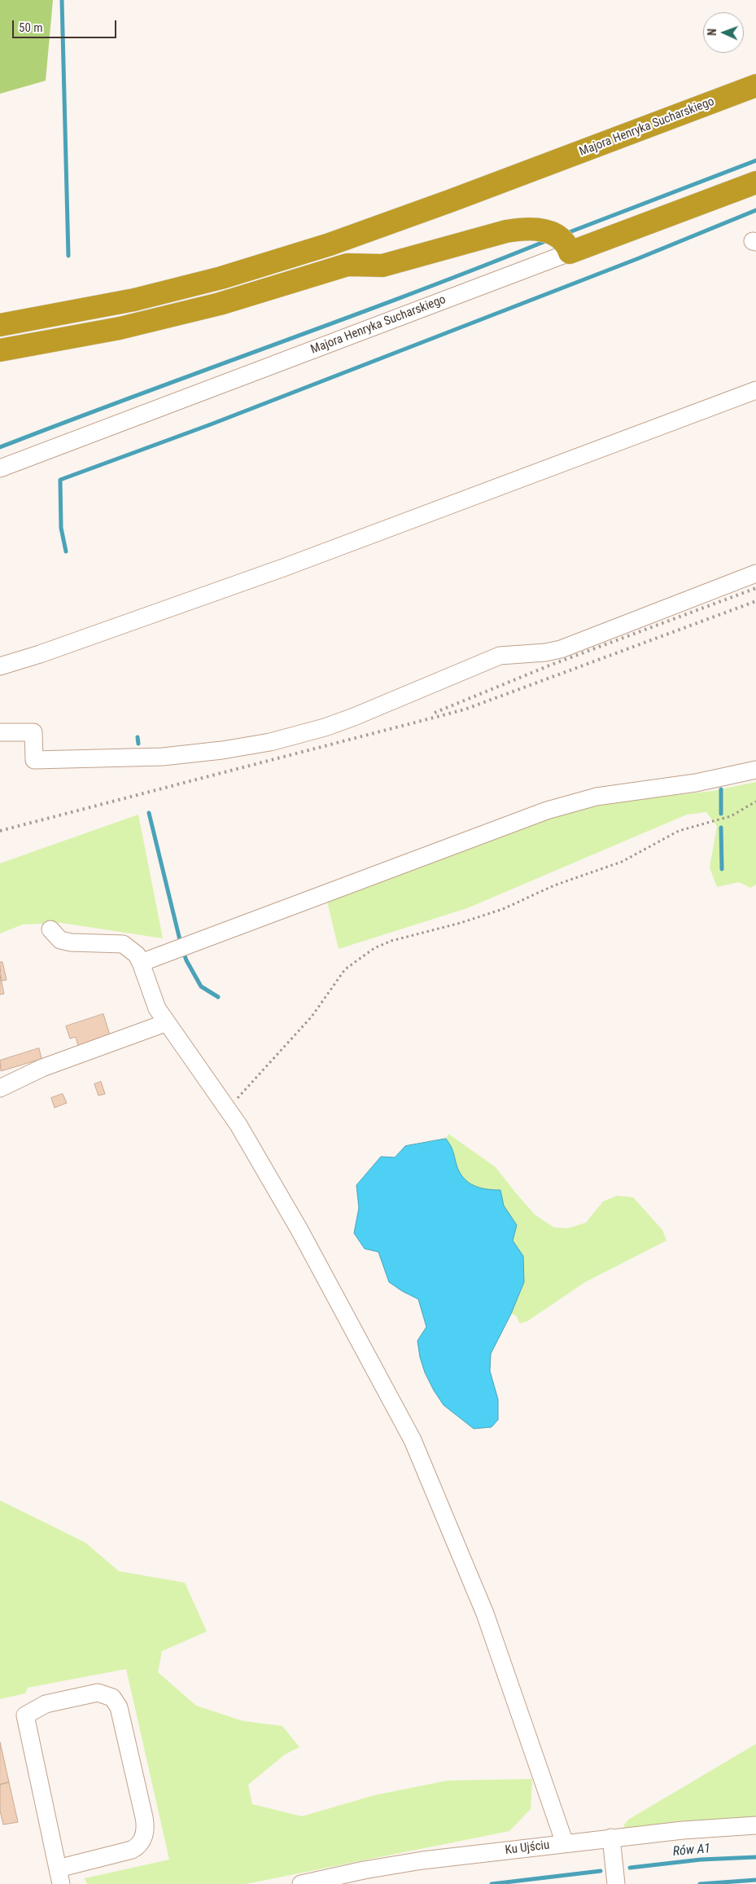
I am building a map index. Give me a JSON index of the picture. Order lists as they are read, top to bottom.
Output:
{
  "streets": {
    "highway": ["Majora Henryka Sucharskiego"],
    "street": ["Ku Ujściu"]
  },
  "water": ["Rów A1"],
  "scale_bar": "50 m",
  "north": "left"
}
